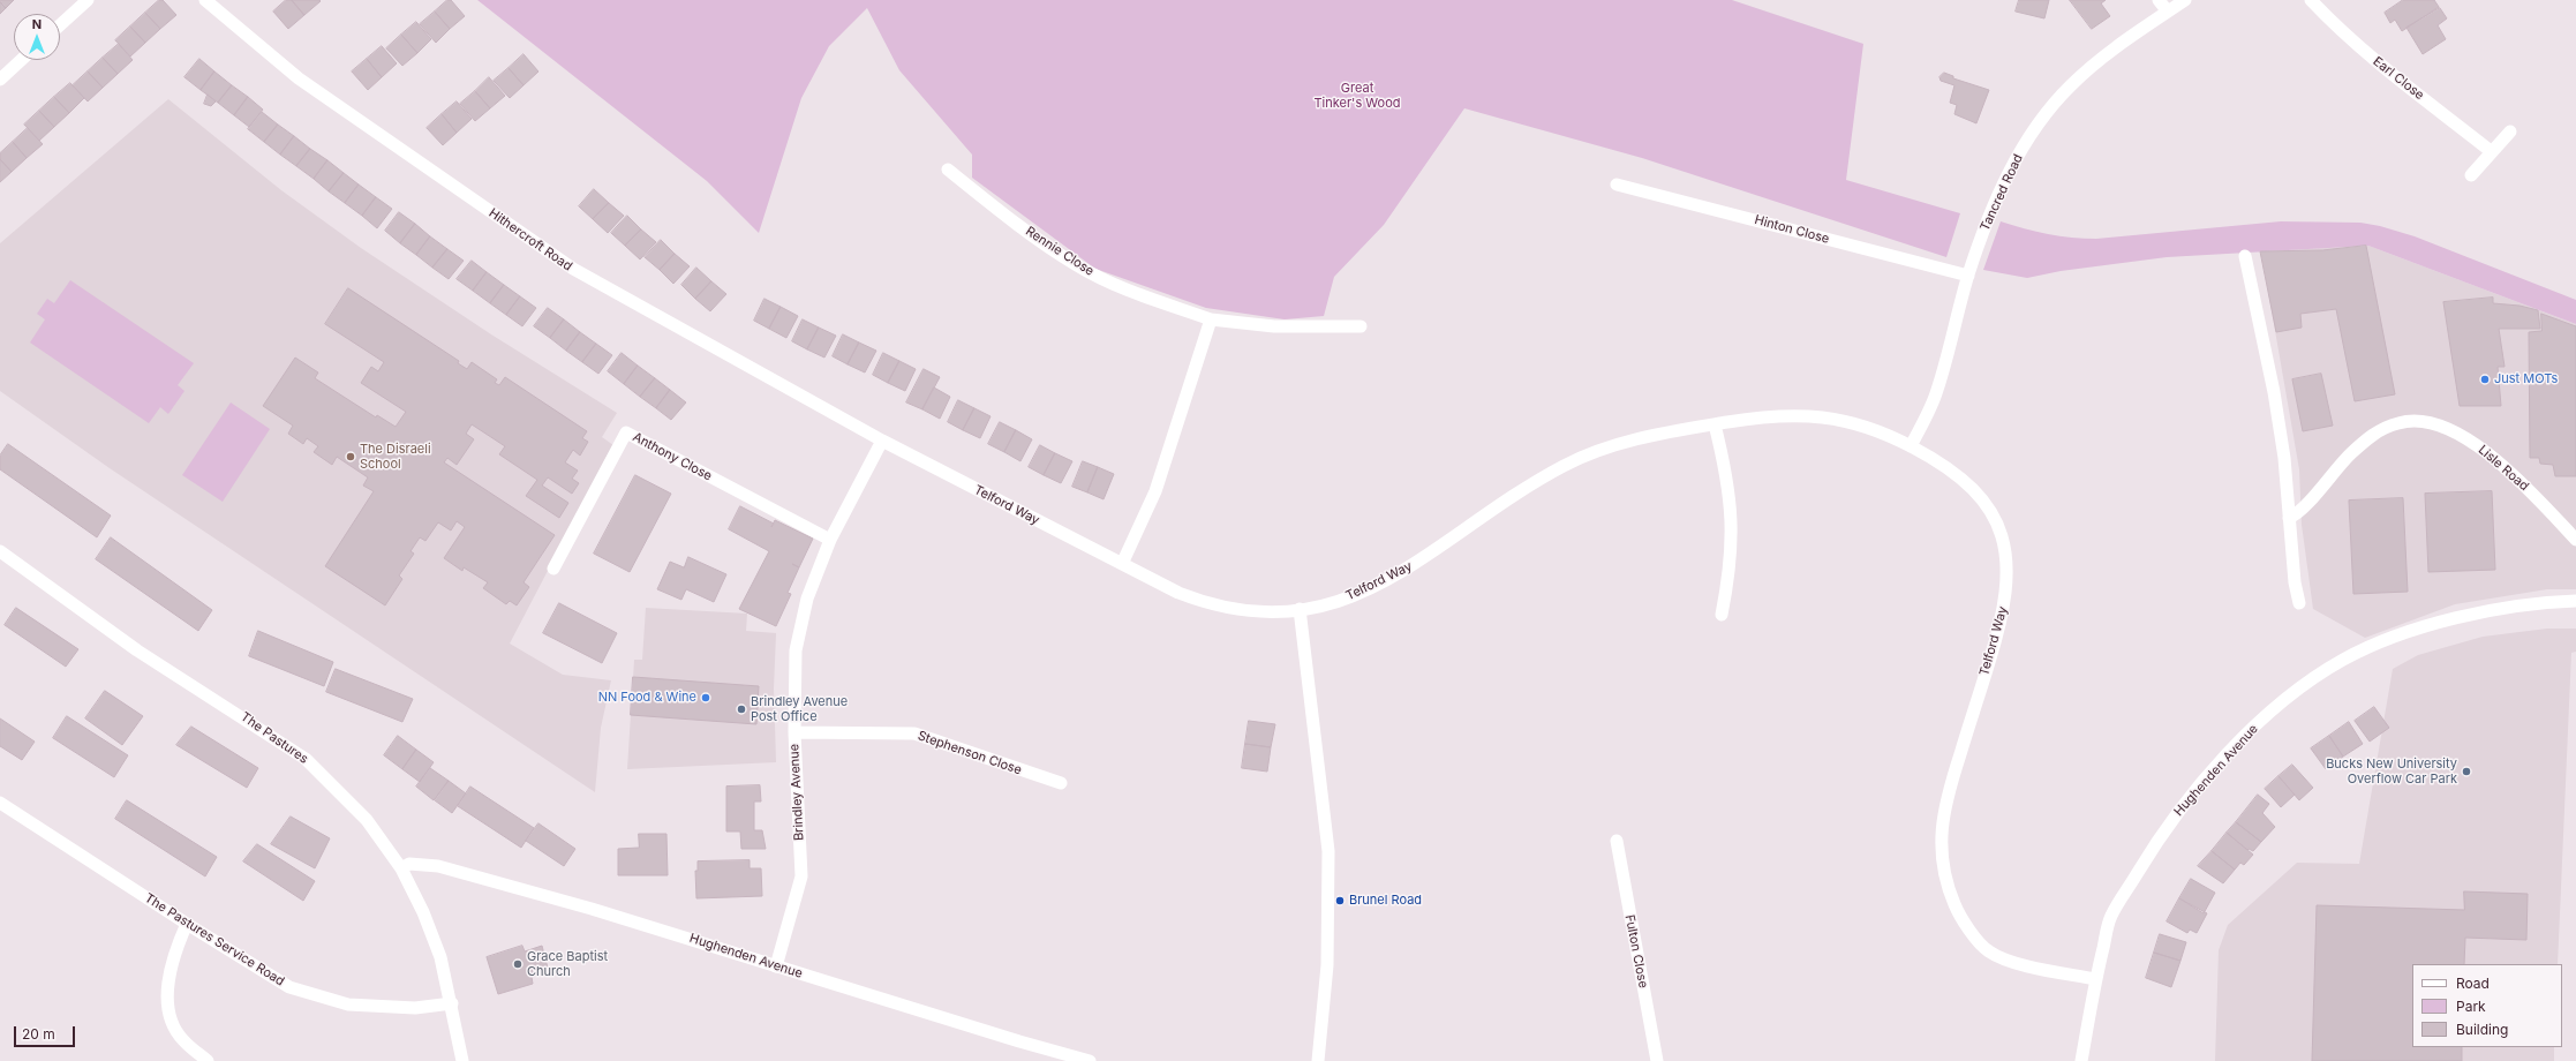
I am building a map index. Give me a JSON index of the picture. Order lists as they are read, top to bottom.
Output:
{
  "streets": {
    "street": [
      "Earl Close",
      "Tancred Road",
      "Hinton Close",
      "Hithercroft Road",
      "Rennie Close",
      "Anthony Close",
      "Lisle Road",
      "Telford Way",
      "The Pastures",
      "Stephenson Close",
      "Hughenden Avenue",
      "Brindley Avenue",
      "The Pastures Service Road",
      "Fulton Close"
    ]
  },
  "crossings": [
    ["Tancred Road", "Hinton Close"],
    ["Tancred Road", "Telford Way"],
    ["Hithercroft Road", "Telford Way"],
    ["Hithercroft Road", "Brindley Avenue"],
    ["Anthony Close", "Brindley Avenue"],
    ["Telford Way", "Hughenden Avenue"],
    ["Telford Way", "Brindley Avenue"],
    ["The Pastures", "Hughenden Avenue"],
    ["The Pastures", "The Pastures Service Road"],
    ["Stephenson Close", "Brindley Avenue"],
    ["Hughenden Avenue", "Brindley Avenue"]
  ],
  "parks": ["Great Tinker's Wood"],
  "places": [
    "Just MOTs",
    "The Disraeli School",
    "NN Food & Wine",
    "Brindley Avenue Post Office",
    "Bucks New University Overflow Car Park",
    "Brunel Road",
    "Grace Baptist Church"
  ],
  "legend": ["Road", "Park", "Building"],
  "scale_bar": "20 m",
  "north": "top"
}
